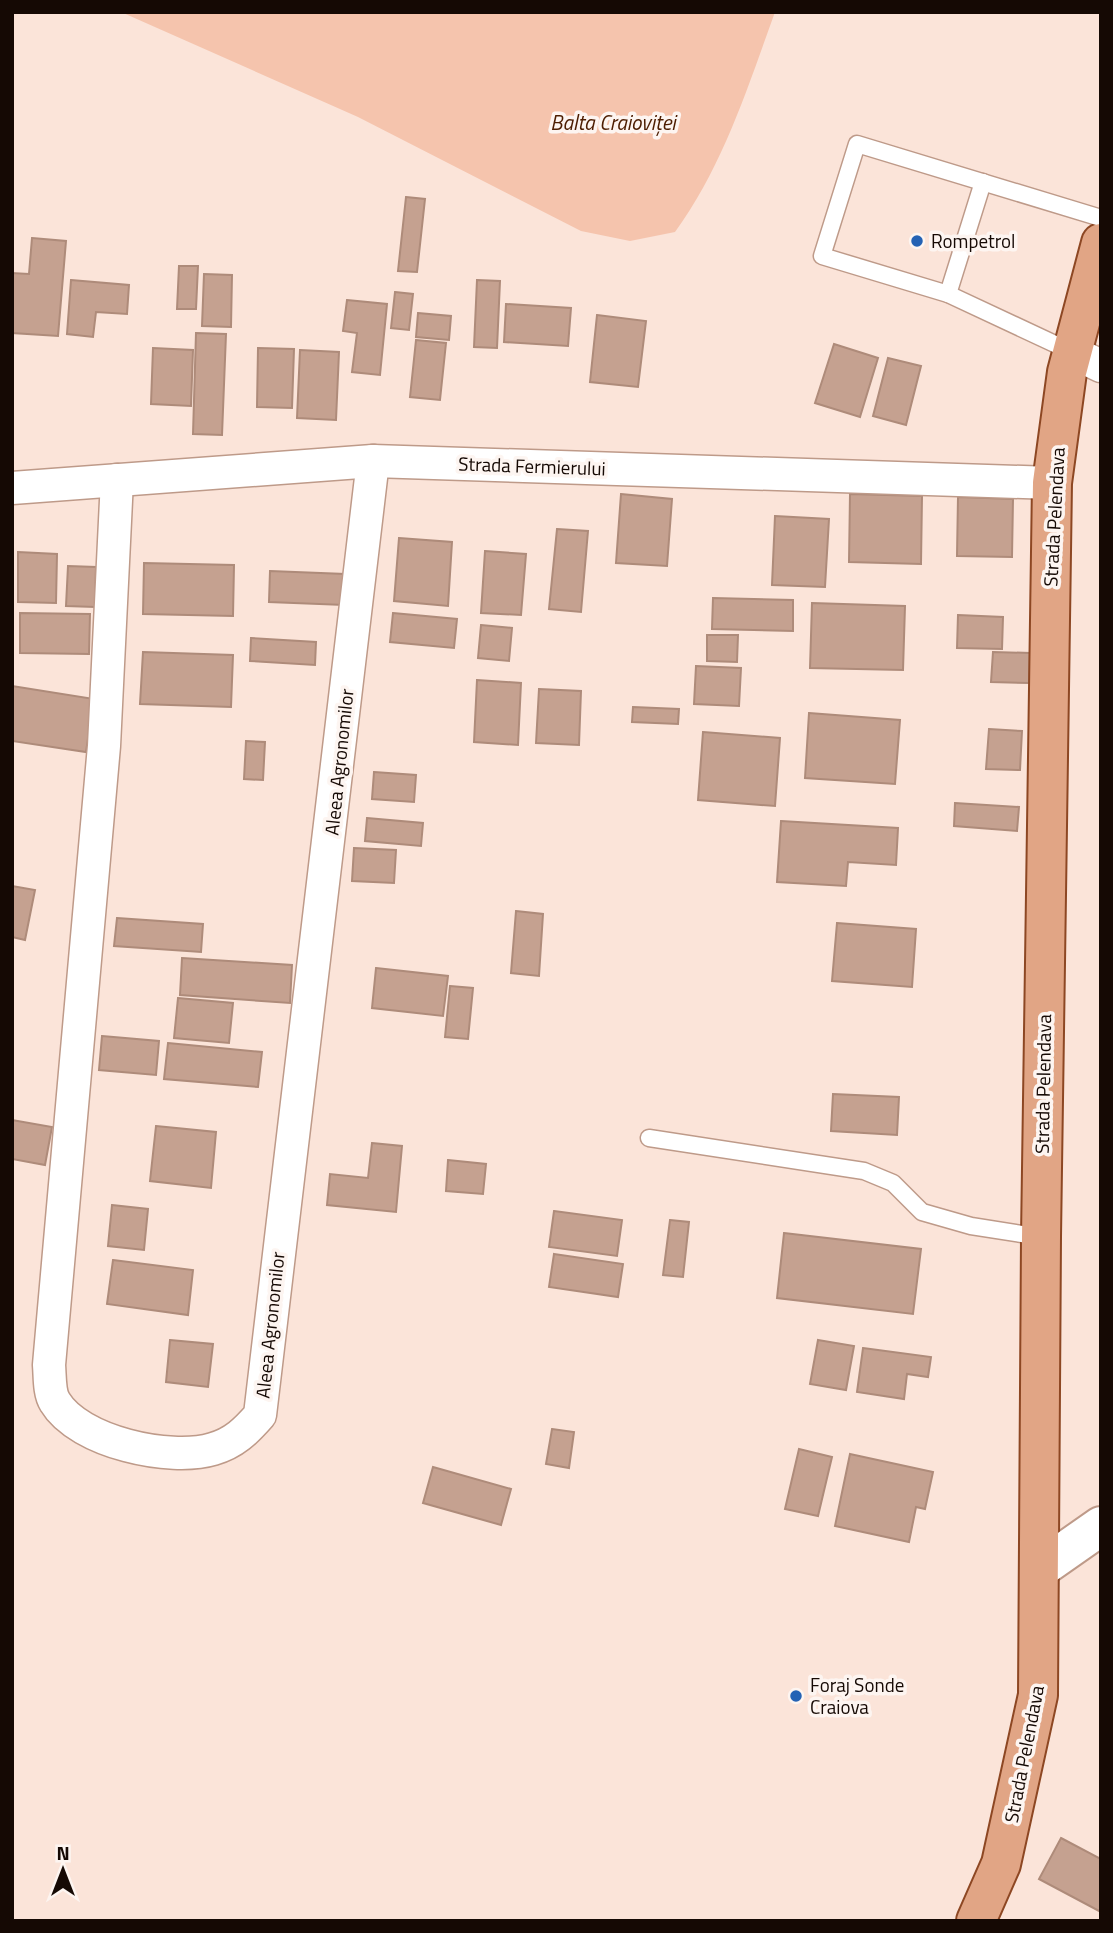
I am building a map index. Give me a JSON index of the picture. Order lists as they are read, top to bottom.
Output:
{
  "streets": {
    "main road": ["Strada Pelendava"],
    "street": ["Strada Fermierului", "Aleea Agronomilor"]
  },
  "crossings": [
    ["Strada Fermierului", "Strada Pelendava"],
    ["Strada Fermierului", "Aleea Agronomilor"]
  ],
  "water": ["Balta Craioviței"],
  "places": ["Rompetrol", "Foraj Sonde Craiova"],
  "north": "top"
}
